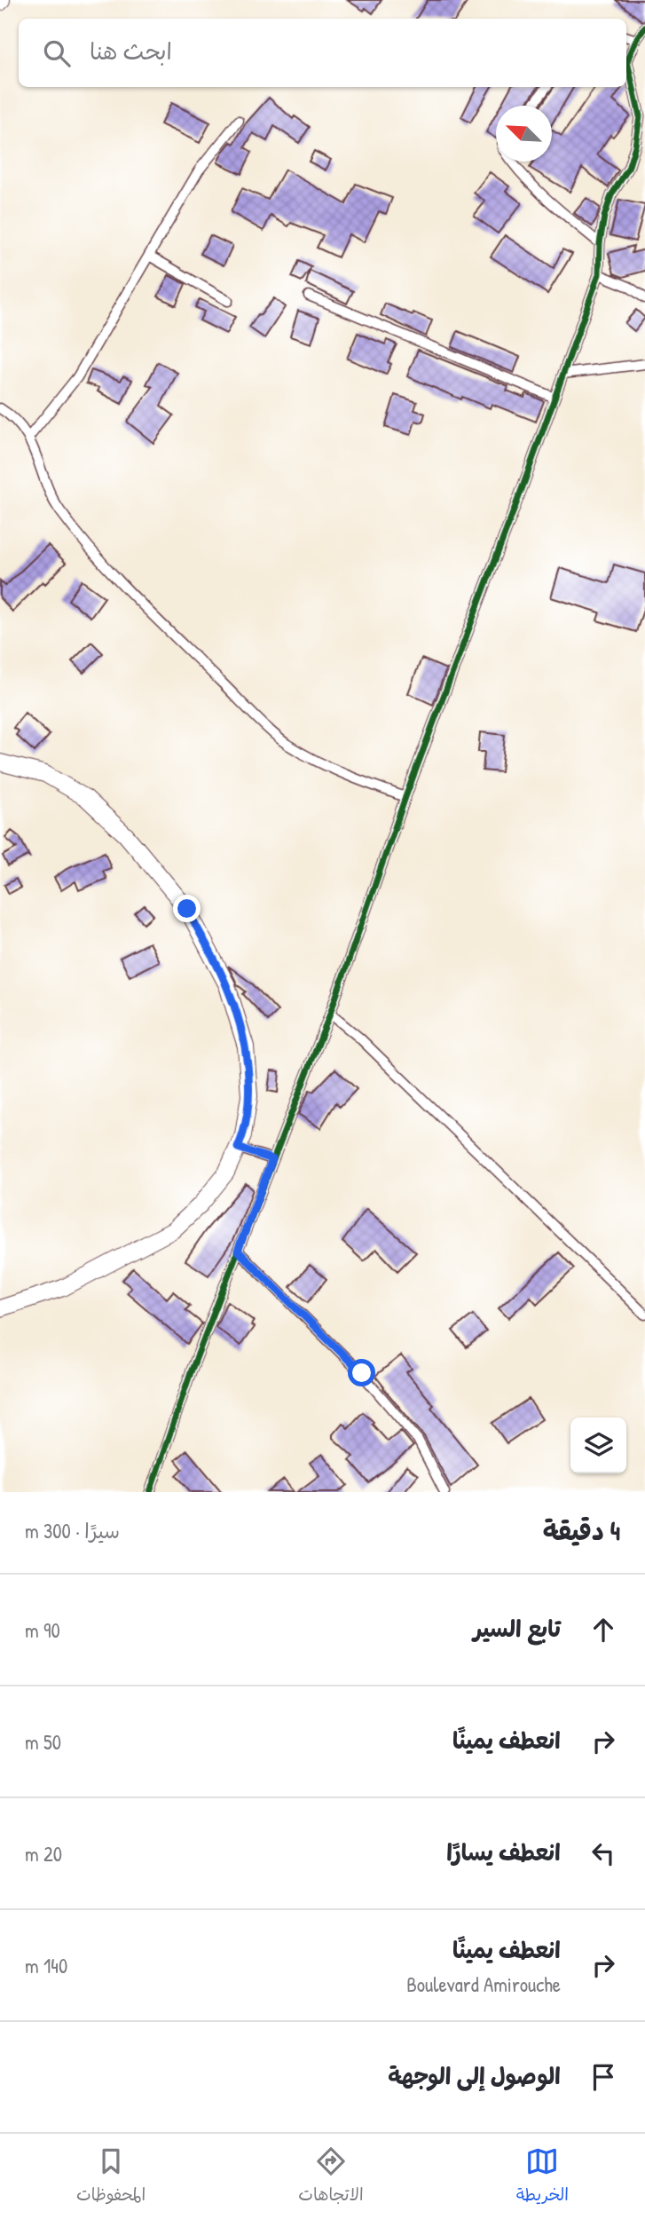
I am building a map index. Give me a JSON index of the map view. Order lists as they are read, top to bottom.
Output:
{
  "north": "top left",
  "page": {
    "search": "ابحث هنا",
    "heading": ["4 دقيقة", "سيرًا · 300 m"],
    "list": [
      ["تابع السير", "90 m"],
      ["انعطف يمينًا", "50 m"],
      ["انعطف يسارًا", "20 m"],
      ["انعطف يمينًا", "Boulevard Amirouche", "140 m"],
      "الوصول إلى الوجهة"
    ],
    "nav": ["الخريطة", "الاتجاهات", "المحفوظات"]
  }
}
